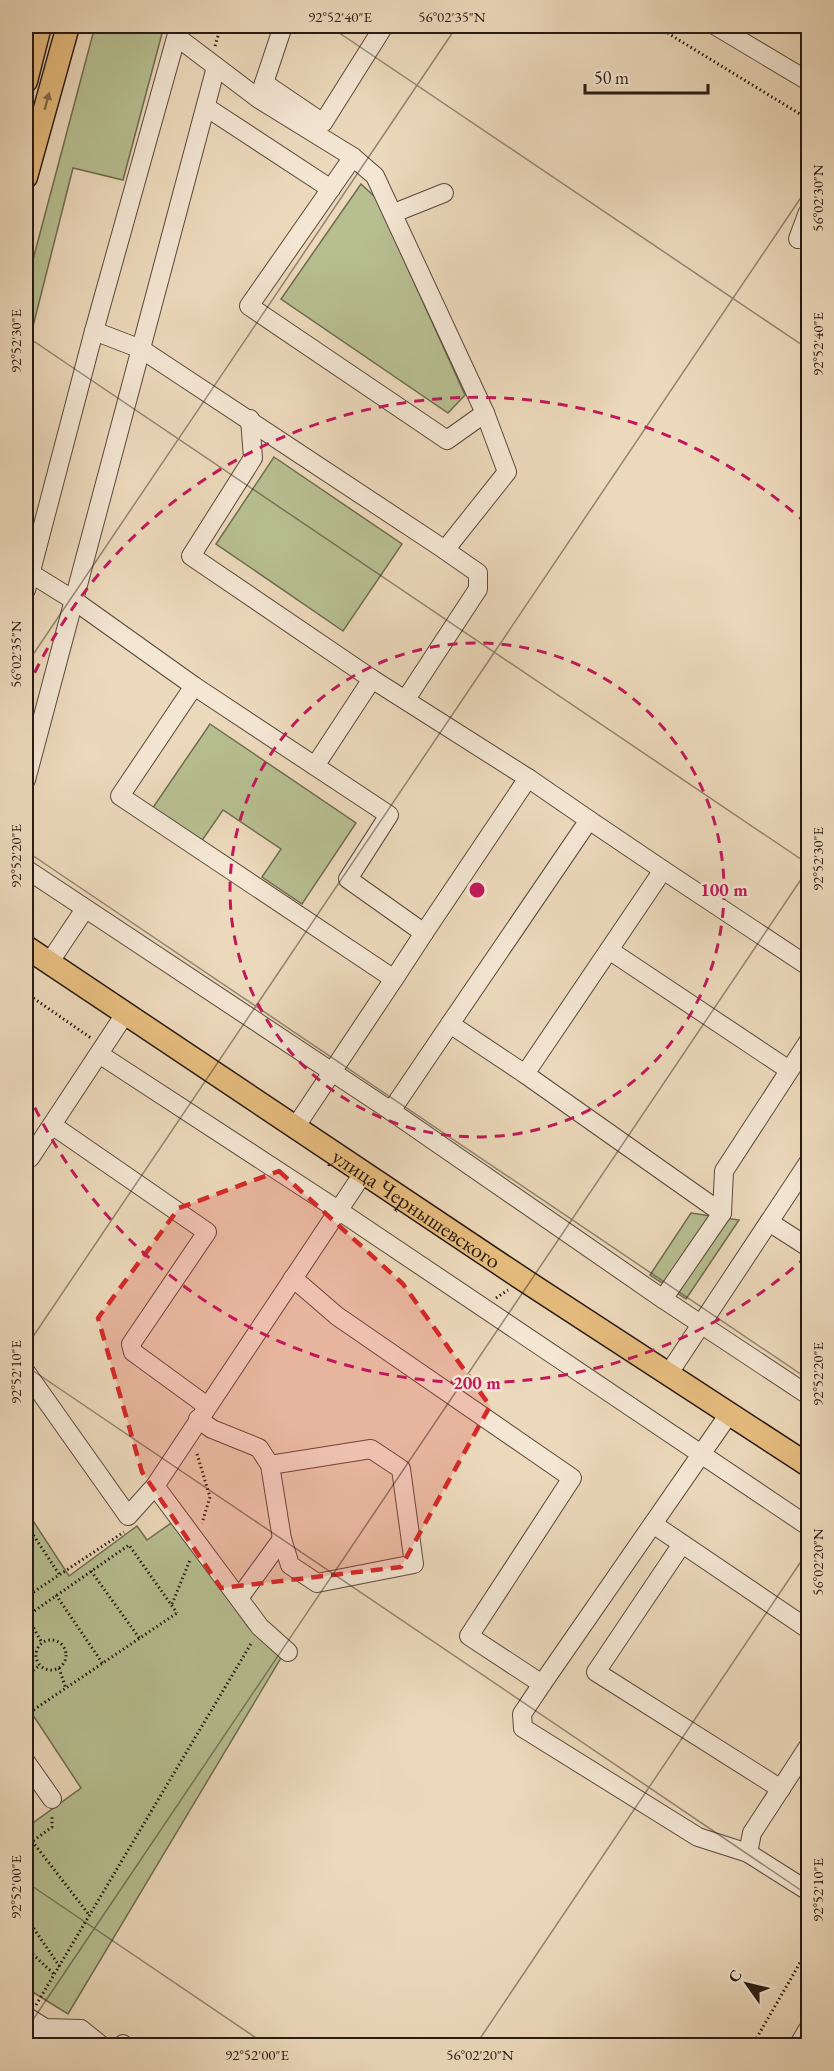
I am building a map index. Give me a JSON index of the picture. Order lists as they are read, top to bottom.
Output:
{
  "streets": {
    "main road": ["улица Чернышевского"]
  },
  "scale_bar": "50 m",
  "north": "top left",
  "coordinates": [
    "92°52'40\"E",
    "56°02'35\"N",
    "56°02'30\"N",
    "92°52'30\"E",
    "92°52'20\"E",
    "92°52'10\"E",
    "56°02'20\"N",
    "92°52'00\"E"
  ],
  "rings": ["100 m", "200 m"]
}
